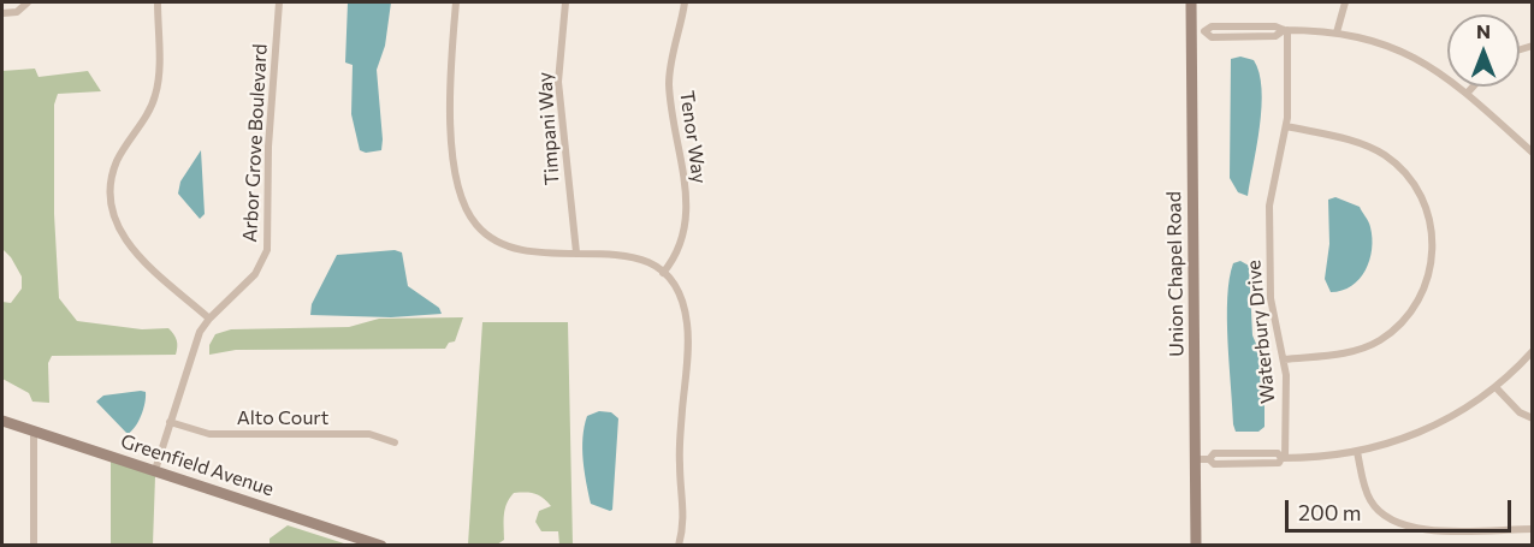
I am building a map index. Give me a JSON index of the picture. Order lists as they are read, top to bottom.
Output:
{
  "streets": {
    "main road": ["Union Chapel Road", "Greenfield Avenue"],
    "street": [
      "Timpani Way",
      "Tenor Way",
      "Arbor Grove Boulevard",
      "Waterbury Drive",
      "Alto Court"
    ]
  },
  "crossings": [
    ["Arbor Grove Boulevard", "Alto Court"],
    ["Arbor Grove Boulevard", "Greenfield Avenue"]
  ],
  "scale_bar": "200 m",
  "north": "top"
}
